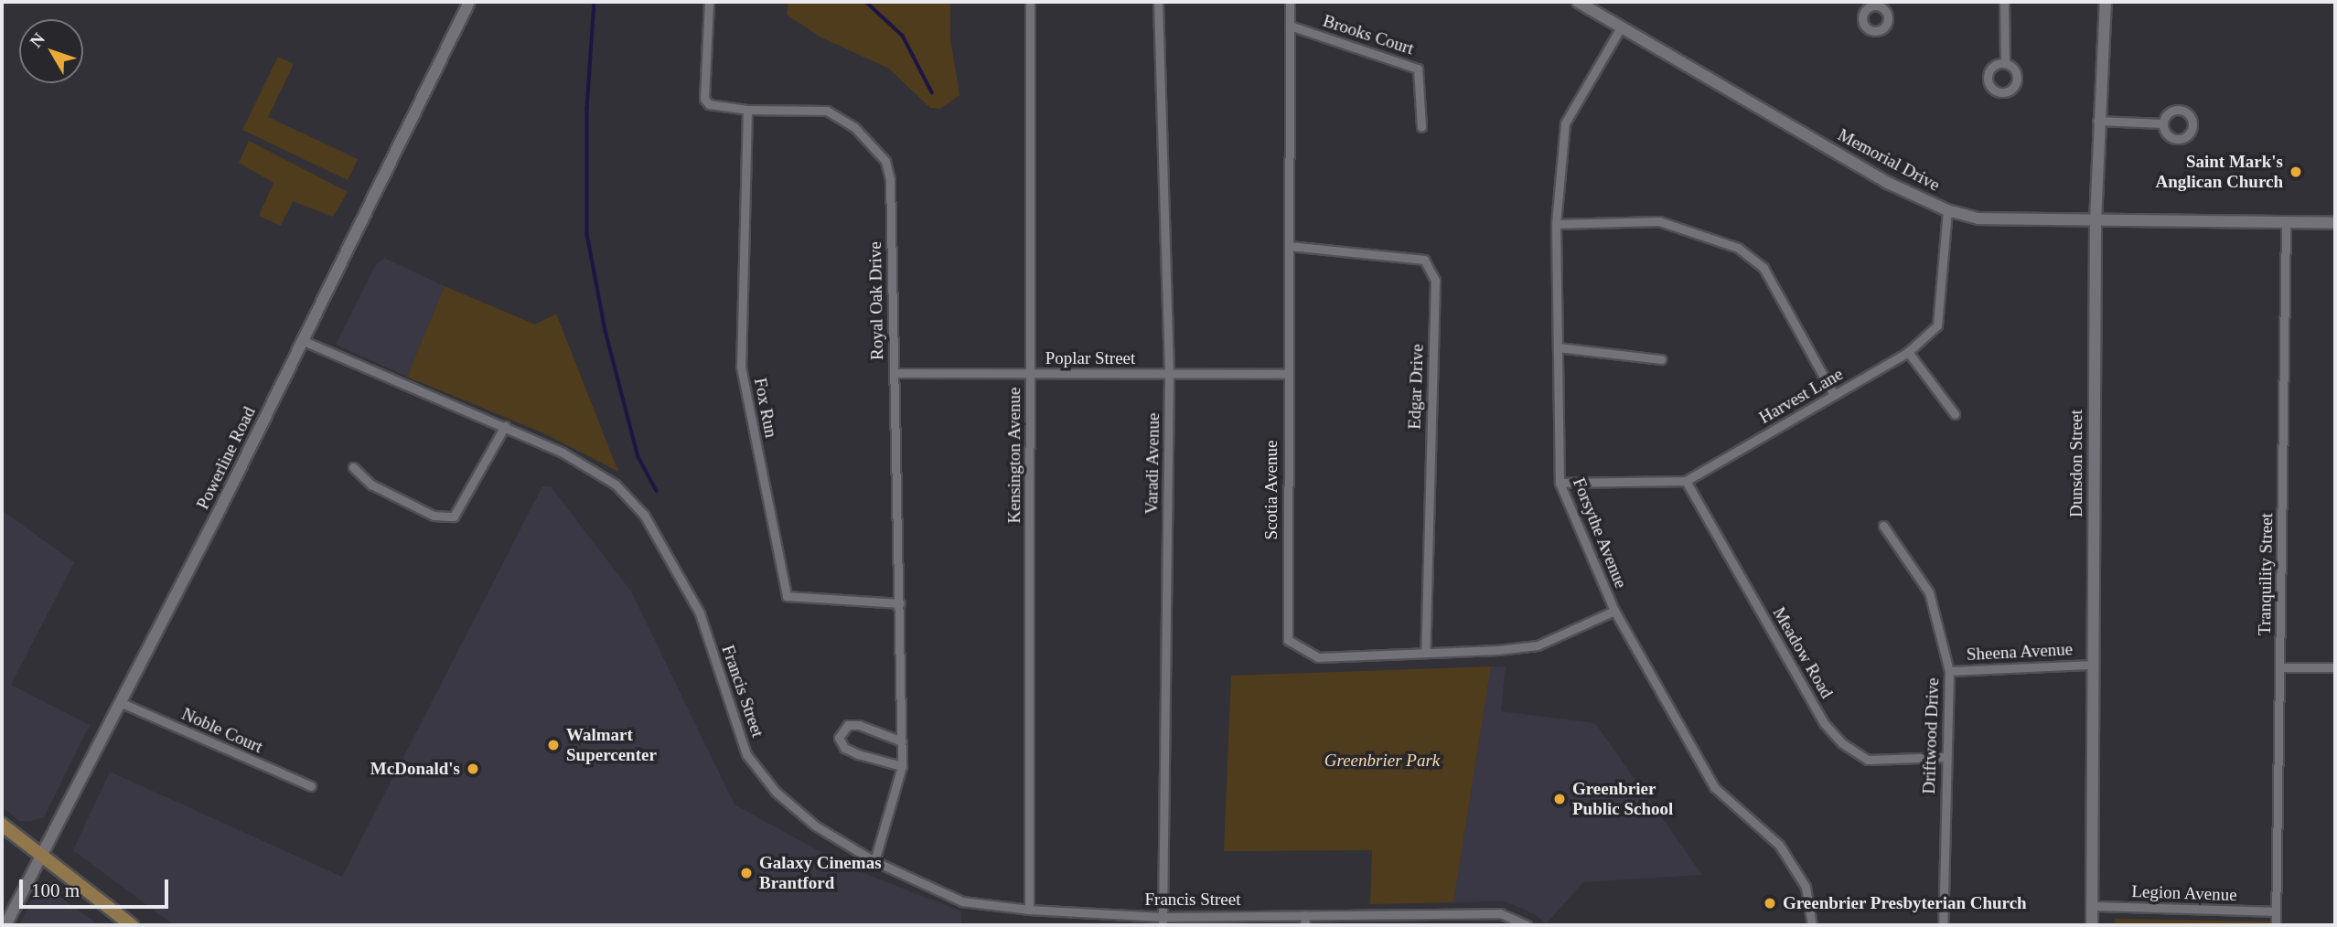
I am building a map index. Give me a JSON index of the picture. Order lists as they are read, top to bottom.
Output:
{
  "streets": {
    "main road": ["Memorial Drive", "Powerline Road", "Dunsdon Street"],
    "street": [
      "Brooks Court",
      "Royal Oak Drive",
      "Poplar Street",
      "Edgar Drive",
      "Harvest Lane",
      "Fox Run",
      "Kensington Avenue",
      "Varadi Avenue",
      "Scotia Avenue",
      "Forsythe Avenue",
      "Tranquility Street",
      "Sheena Avenue",
      "Meadow Road",
      "Francis Street",
      "Noble Court",
      "Driftwood Drive",
      "Legion Avenue"
    ]
  },
  "crossings": [
    ["Brooks Court", "Scotia Avenue"],
    ["Memorial Drive", "Harvest Lane"],
    ["Memorial Drive", "Dunsdon Street"],
    ["Memorial Drive", "Forsythe Avenue"],
    ["Memorial Drive", "Tranquility Street"],
    ["Royal Oak Drive", "Poplar Street"],
    ["Royal Oak Drive", "Fox Run"],
    ["Royal Oak Drive", "Francis Street"],
    ["Poplar Street", "Kensington Avenue"],
    ["Poplar Street", "Varadi Avenue"],
    ["Poplar Street", "Scotia Avenue"],
    ["Edgar Drive", "Scotia Avenue"],
    ["Harvest Lane", "Forsythe Avenue"],
    ["Harvest Lane", "Meadow Road"],
    ["Kensington Avenue", "Francis Street"],
    ["Powerline Road", "Francis Street"],
    ["Powerline Road", "Noble Court"],
    ["Varadi Avenue", "Francis Street"],
    ["Dunsdon Street", "Sheena Avenue"],
    ["Dunsdon Street", "Legion Avenue"],
    ["Scotia Avenue", "Forsythe Avenue"],
    ["Tranquility Street", "Legion Avenue"],
    ["Sheena Avenue", "Driftwood Drive"],
    ["Meadow Road", "Driftwood Drive"]
  ],
  "parks": ["Greenbrier Park"],
  "places": [
    "Saint Mark's Anglican Church",
    "Walmart Supercenter",
    "McDonald's",
    "Greenbrier Public School",
    "Galaxy Cinemas Brantford",
    "Greenbrier Presbyterian Church"
  ],
  "scale_bar": "100 m",
  "north": "top left"
}
